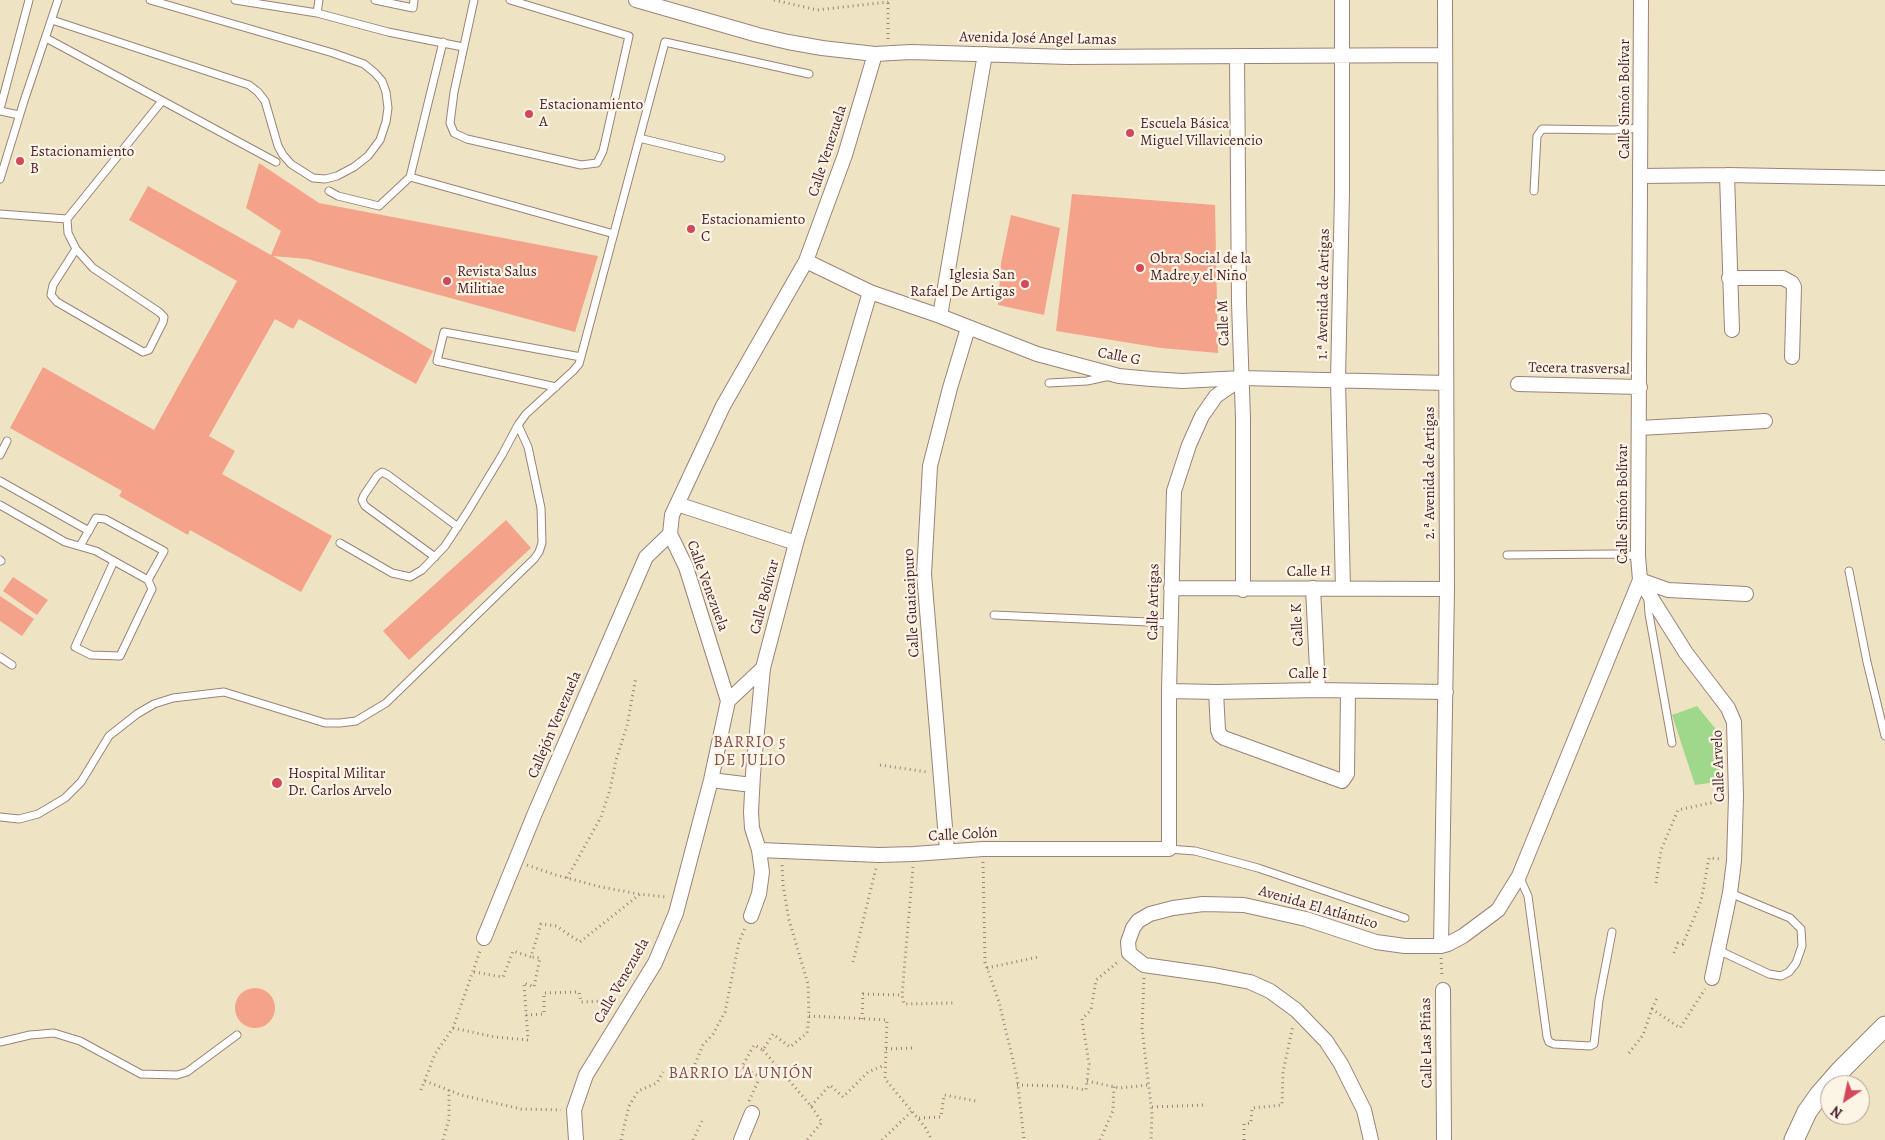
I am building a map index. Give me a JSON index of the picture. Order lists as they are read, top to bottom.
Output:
{
  "streets": {
    "street": [
      "Avenida José Angel Lamas",
      "Calle Simón Bolívar",
      "Calle Venezuela",
      "1.ª Avenida de Artigas",
      "Calle M",
      "Calle G",
      "Tecera trasversal",
      "2.ª Avenida de Artigas",
      "Calle H",
      "Calle Bolívar",
      "Calle Artigas",
      "Calle Guaicaipuro",
      "Calle K",
      "Calle I",
      "Callejón Venezuela",
      "Calle Arvelo",
      "Calle Colón",
      "Avenida El Atlántico",
      "Calle Las Piñas"
    ]
  },
  "crossings": [
    ["Avenida José Angel Lamas", "Calle Venezuela"],
    ["Avenida José Angel Lamas", "1.ª Avenida de Artigas"],
    ["Avenida José Angel Lamas", "Calle M"],
    ["Avenida José Angel Lamas", "2.ª Avenida de Artigas"],
    ["Calle Simón Bolívar", "Tecera trasversal"],
    ["Calle Simón Bolívar", "2.ª Avenida de Artigas"],
    ["Calle Simón Bolívar", "Calle Arvelo"],
    ["Calle Simón Bolívar", "Avenida El Atlántico"],
    ["Calle Simón Bolívar", "Calle Las Piñas"],
    ["Calle Venezuela", "Calle G"],
    ["Calle Venezuela", "Callejón Venezuela"],
    ["1.ª Avenida de Artigas", "Calle G"],
    ["1.ª Avenida de Artigas", "Calle H"],
    ["Calle M", "Calle G"],
    ["Calle M", "Calle H"],
    ["Calle M", "Calle Artigas"],
    ["Calle G", "2.ª Avenida de Artigas"],
    ["Calle G", "Calle Bolívar"],
    ["Calle G", "Calle Artigas"],
    ["Calle G", "Calle Guaicaipuro"],
    ["2.ª Avenida de Artigas", "Calle H"],
    ["2.ª Avenida de Artigas", "Calle I"],
    ["2.ª Avenida de Artigas", "Avenida El Atlántico"],
    ["2.ª Avenida de Artigas", "Calle Las Piñas"],
    ["Calle H", "Calle Artigas"],
    ["Calle H", "Calle K"],
    ["Calle Bolívar", "Calle Colón"],
    ["Calle Artigas", "Calle I"],
    ["Calle Artigas", "Calle Colón"],
    ["Calle Guaicaipuro", "Calle Colón"],
    ["Calle K", "Calle I"],
    ["Avenida El Atlántico", "Calle Las Piñas"]
  ],
  "districts": ["BARRIO 5 DE JULIO", "BARRIO LA UNIÓN"],
  "places": [
    "Estacionamiento A",
    "Escuela Básica Miguel Villavicencio",
    "Estacionamiento B",
    "Estacionamiento C",
    "Obra Social de la Madre y el Niño",
    "Revista Salus Militiae",
    "Iglesia San Rafael De Artigas",
    "Hospital Militar Dr. Carlos Arvelo"
  ],
  "north": "bottom left"
}
